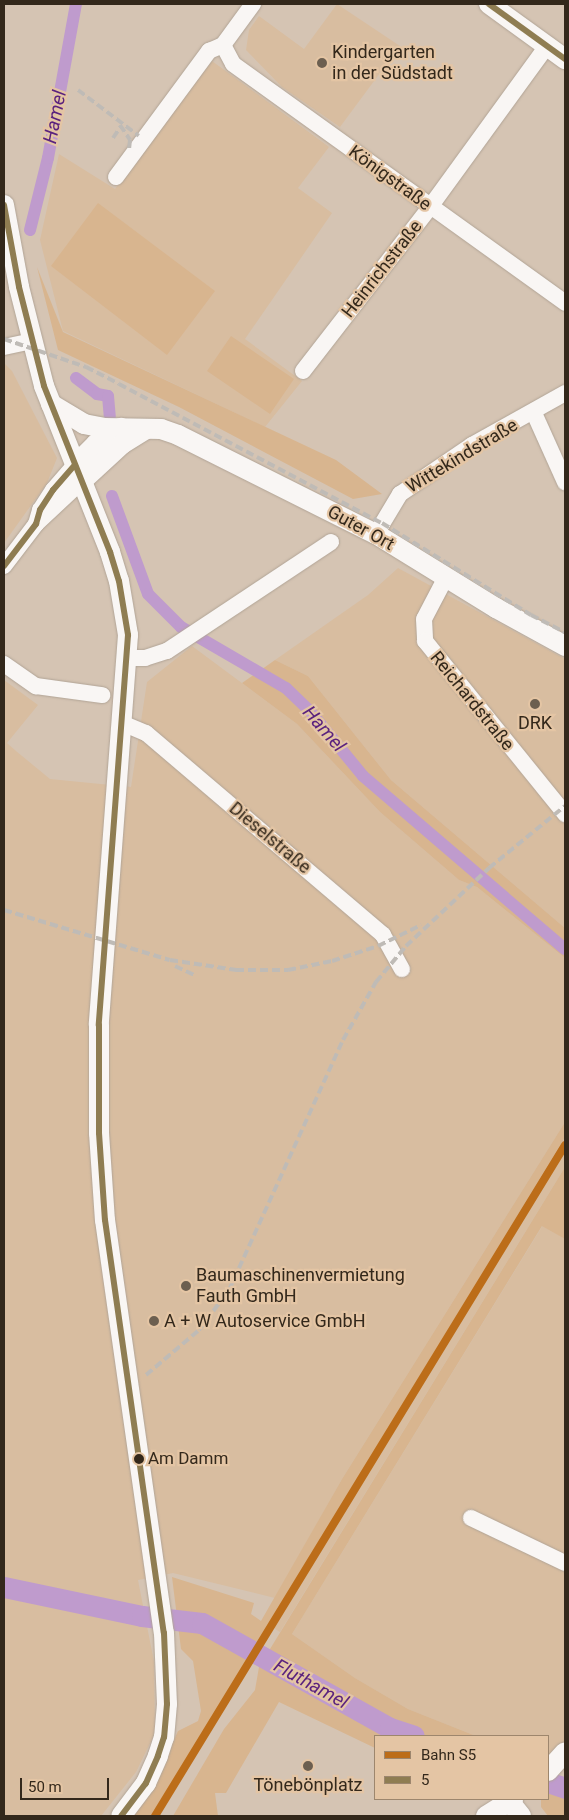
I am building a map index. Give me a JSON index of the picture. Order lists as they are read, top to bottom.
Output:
{
  "streets": {
    "main road": ["Guter Ort"],
    "street": [
      "Königstraße",
      "Heinrichstraße",
      "Wittekindstraße",
      "Reichardstraße",
      "Dieselstraße"
    ]
  },
  "crossings": [
    ["Königstraße", "Heinrichstraße"],
    ["Wittekindstraße", "Guter Ort"],
    ["Guter Ort", "Reichardstraße"]
  ],
  "water": ["Hamel", "Fluthamel"],
  "places": [
    "Kindergarten in der Südstadt",
    "DRK",
    "Baumaschinenvermietung Fauth GmbH",
    "A + W Autoservice GmbH",
    "Am Damm",
    "Tönebönplatz"
  ],
  "lines": ["transit line 5", "rail line S5"],
  "legend": ["Bahn S5", "5"],
  "scale_bar": "50 m"
}
